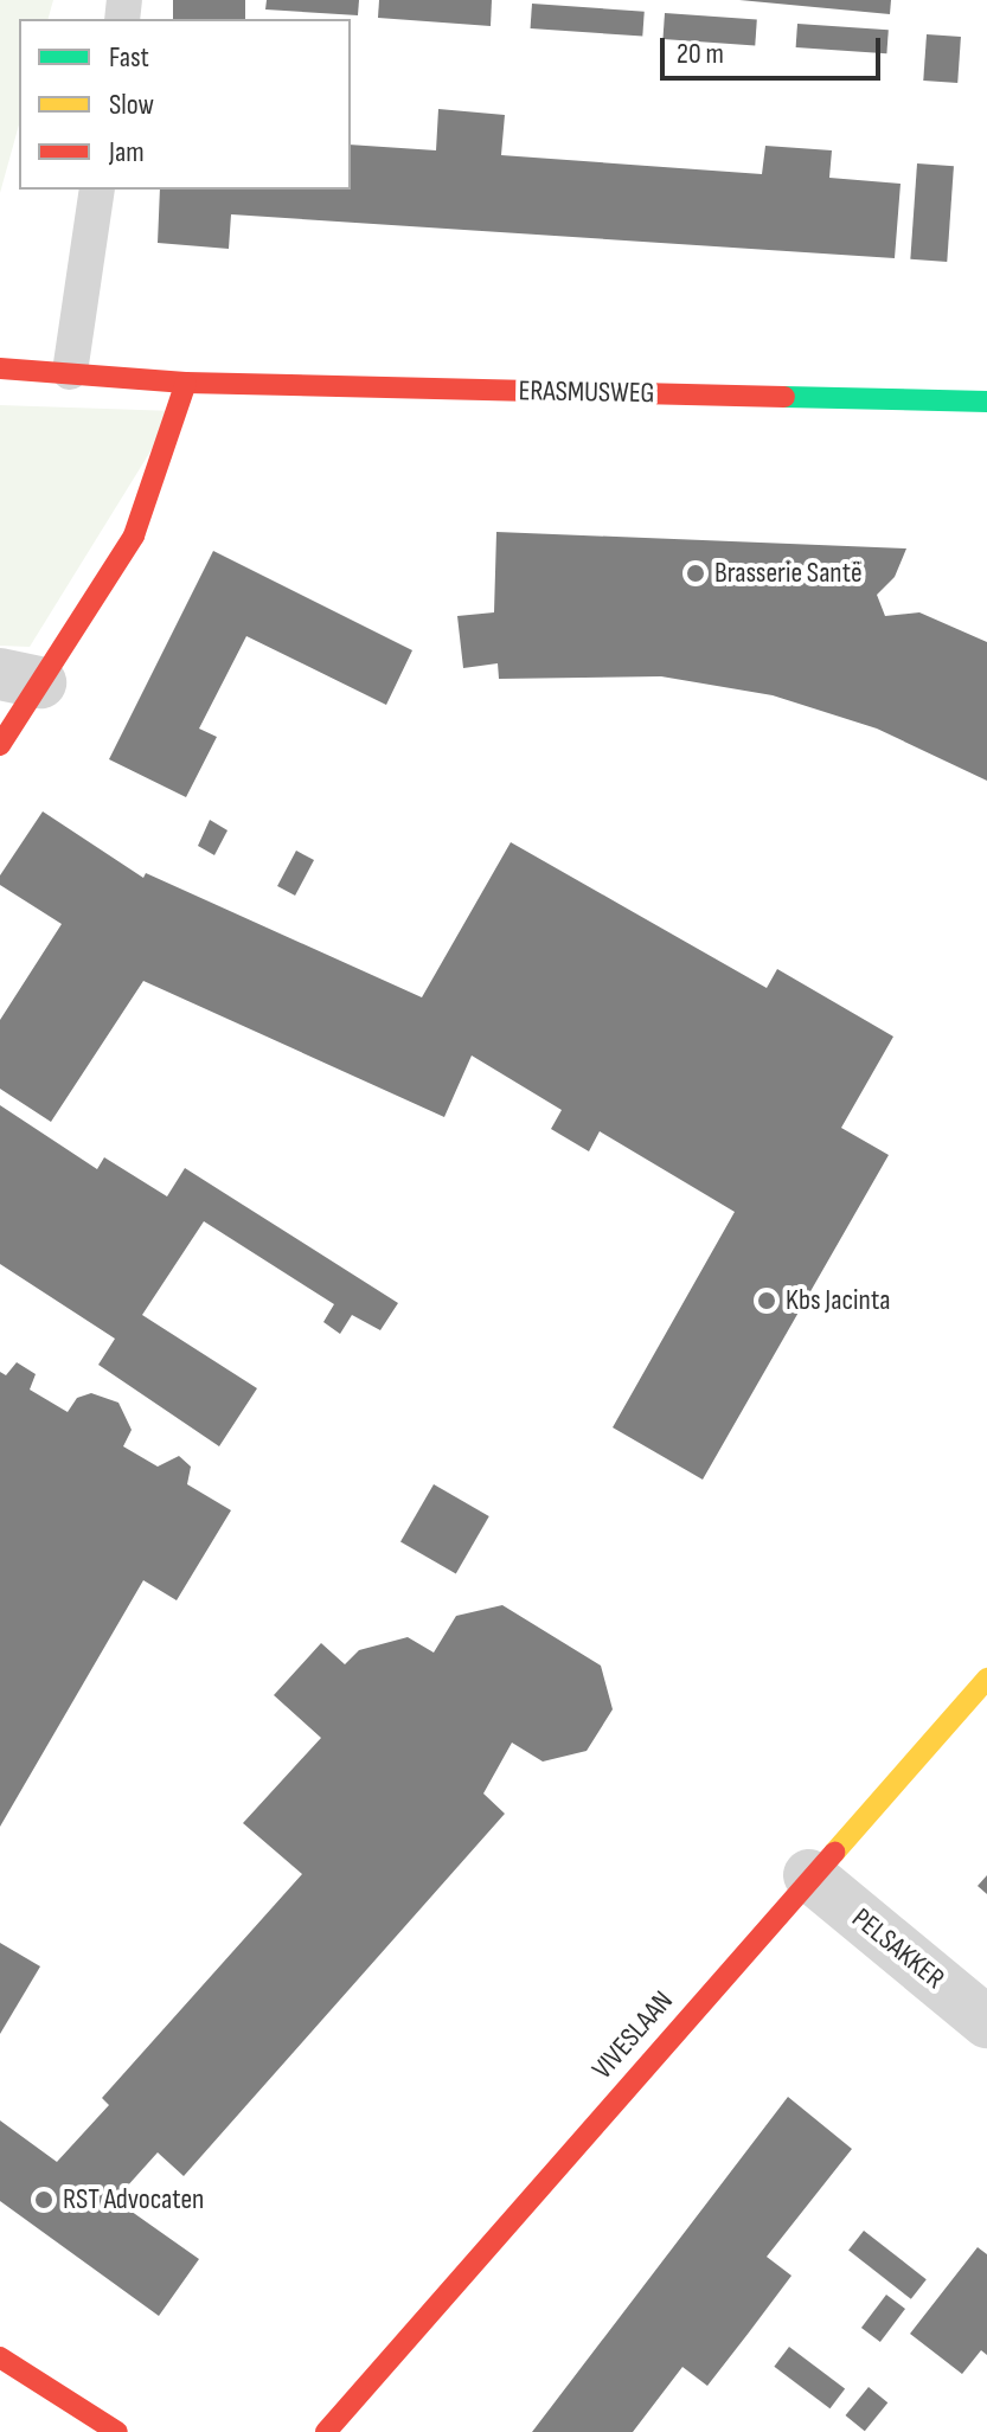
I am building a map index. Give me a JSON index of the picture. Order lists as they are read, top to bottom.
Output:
{
  "streets": {
    "street": ["ERASMUSWEG", "PELSAKKER", "VIVESLAAN"]
  },
  "crossings": [
    ["PELSAKKER", "VIVESLAAN"]
  ],
  "places": ["Brasserie Santë", "Kbs Jacinta", "RST Advocaten"],
  "legend": ["Fast", "Slow", "Jam"],
  "scale_bar": "20 m"
}
